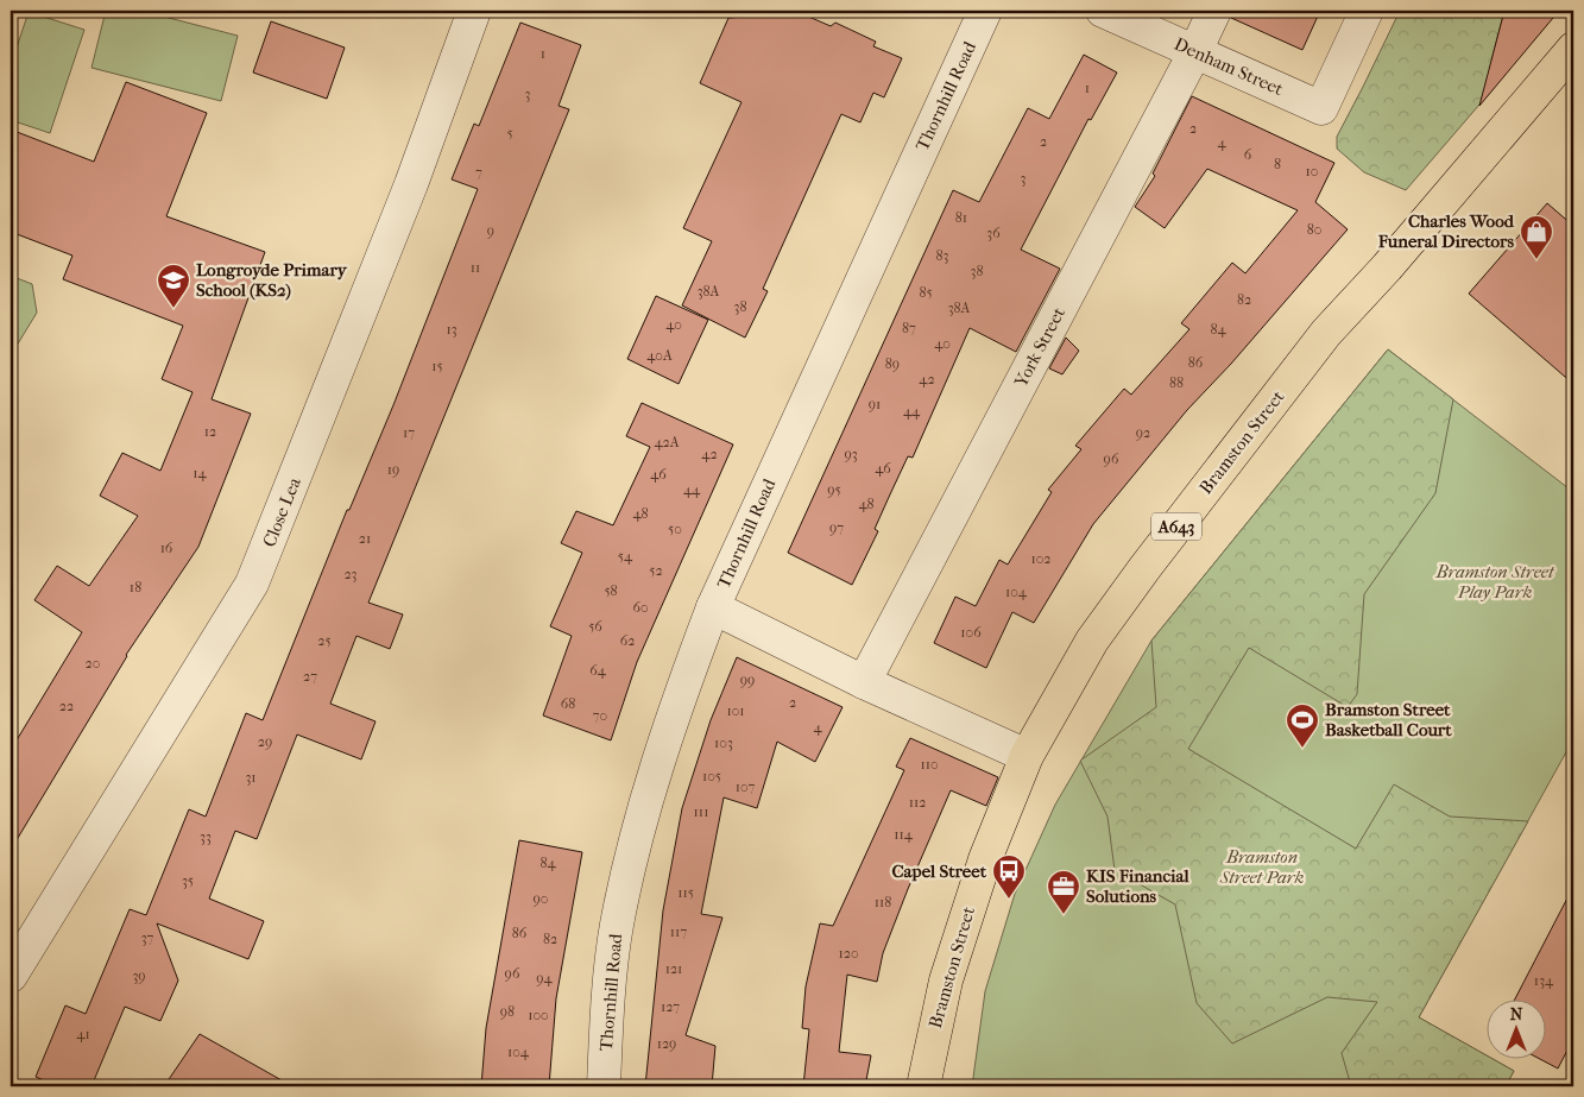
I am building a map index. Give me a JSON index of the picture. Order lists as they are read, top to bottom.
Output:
{
  "streets": {
    "main road": ["Bramston Street", "A643"],
    "street": [
      "Denham Street",
      "Thornhill Road",
      "York Street",
      "Close Lea"
    ]
  },
  "crossings": [
    ["Denham Street", "York Street"]
  ],
  "parks": ["Bramston Street Play Park", "Bramston Street Park"],
  "places": {
    "shop": ["Charles Wood Funeral Directors"],
    "school or university": ["Longroyde Primary School (KS2)"],
    "sports": ["Bramston Street Basketball Court"],
    "bus stop": ["Capel Street"],
    "office": ["KIS Financial Solutions"]
  },
  "house_numbers": [
    "1",
    "1",
    "3",
    "2",
    "5",
    "2",
    "4",
    "6",
    "8",
    "10",
    "7",
    "3",
    "81",
    "80",
    "9",
    "36",
    "83",
    "11",
    "38",
    "38A",
    "85",
    "82",
    "38",
    "38A",
    "40",
    "87",
    "13",
    "84",
    "40",
    "40A",
    "86",
    "89",
    "15",
    "42",
    "88",
    "91",
    "44",
    "12",
    "17",
    "92",
    "42A",
    "42",
    "93",
    "96",
    "46",
    "19",
    "14",
    "46",
    "44",
    "95",
    "48",
    "48",
    "97",
    "50",
    "21",
    "16",
    "54",
    "102",
    "52",
    "23",
    "18",
    "58",
    "104",
    "60",
    "56",
    "106",
    "25",
    "62",
    "20",
    "64",
    "27",
    "99",
    "2",
    "68",
    "22",
    "101",
    "70",
    "4",
    "29",
    "103",
    "110",
    "105",
    "31",
    "107",
    "112",
    "111",
    "114",
    "33",
    "84",
    "35",
    "115",
    "90",
    "118",
    "117",
    "86",
    "37",
    "82",
    "120",
    "121",
    "96",
    "39",
    "94",
    "134",
    "127",
    "98",
    "100",
    "41",
    "129",
    "104"
  ],
  "north": "top"
}
